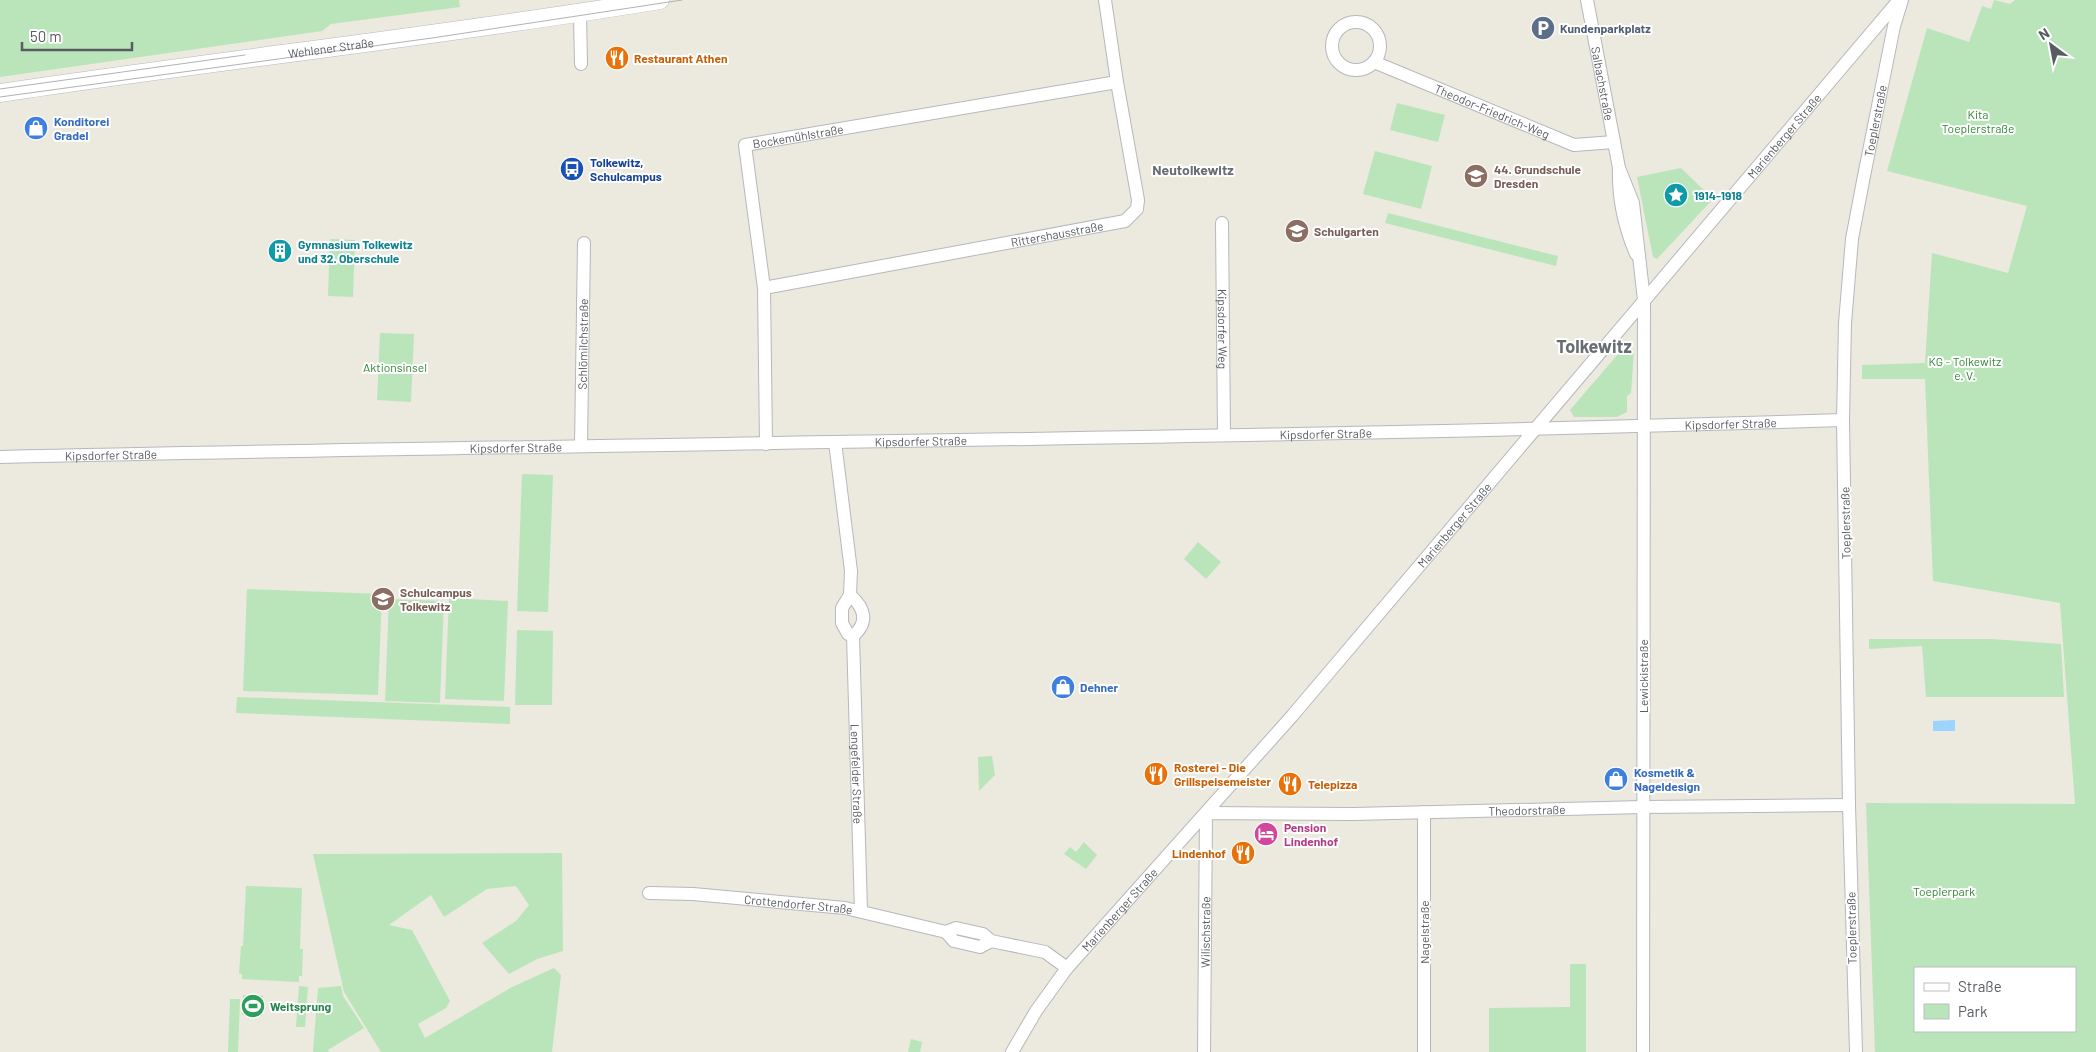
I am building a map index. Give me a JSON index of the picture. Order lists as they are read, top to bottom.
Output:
{
  "streets": {
    "main road": ["Wehlener Straße"],
    "street": [
      "Salbachstraße",
      "Theodor-Friedrich-Weg",
      "Toeplerstraße",
      "Bockemühlstraße",
      "Marienberger Straße",
      "Rittershausstraße",
      "Kipsdorfer Weg",
      "Schlömilchstraße",
      "Kipsdorfer Straße",
      "Lewickistraße",
      "Lengefelder Straße",
      "Theodorstraße",
      "Crottendorfer Straße",
      "Wilischstraße",
      "Nagelstraße"
    ]
  },
  "crossings": [
    ["Salbachstraße", "Theodor-Friedrich-Weg"],
    ["Salbachstraße", "Marienberger Straße"],
    ["Salbachstraße", "Lewickistraße"],
    ["Toeplerstraße", "Marienberger Straße"],
    ["Toeplerstraße", "Kipsdorfer Straße"],
    ["Toeplerstraße", "Theodorstraße"],
    ["Bockemühlstraße", "Rittershausstraße"],
    ["Bockemühlstraße", "Kipsdorfer Straße"],
    ["Marienberger Straße", "Kipsdorfer Straße"],
    ["Marienberger Straße", "Lewickistraße"],
    ["Marienberger Straße", "Theodorstraße"],
    ["Marienberger Straße", "Crottendorfer Straße"],
    ["Marienberger Straße", "Wilischstraße"],
    ["Kipsdorfer Weg", "Kipsdorfer Straße"],
    ["Schlömilchstraße", "Kipsdorfer Straße"],
    ["Kipsdorfer Straße", "Lewickistraße"],
    ["Kipsdorfer Straße", "Lengefelder Straße"],
    ["Lewickistraße", "Theodorstraße"],
    ["Lengefelder Straße", "Crottendorfer Straße"],
    ["Theodorstraße", "Wilischstraße"],
    ["Theodorstraße", "Nagelstraße"]
  ],
  "districts": ["Neutolkewitz", "Tolkewitz"],
  "parks": [
    "Kita Toeplerstraße",
    "KG - Tolkewitz e. V.",
    "Aktionsinsel",
    "Toeplerpark"
  ],
  "places": {
    "parking": ["Kundenparkplatz"],
    "restaurant": [
      "Restaurant Athen",
      "Rosterei - Die Grillspeisemeister",
      "Telepizza",
      "Lindenhof"
    ],
    "shop": ["Konditorei Gradel", "Dehner", "Kosmetik & Nageldesign"],
    "bus stop": ["Tolkewitz, Schulcampus"],
    "school or university": ["44. Grundschule Dresden", "Schulgarten", "Schulcampus Tolkewitz"],
    "place": ["1914-1918"],
    "building": ["Gymnasium Tolkewitz und 32. Oberschule"],
    "hotel": ["Pension Lindenhof"],
    "sports": ["Weitsprung"]
  },
  "legend": ["Straße", "Park"],
  "scale_bar": "50 m",
  "north": "top left"
}
